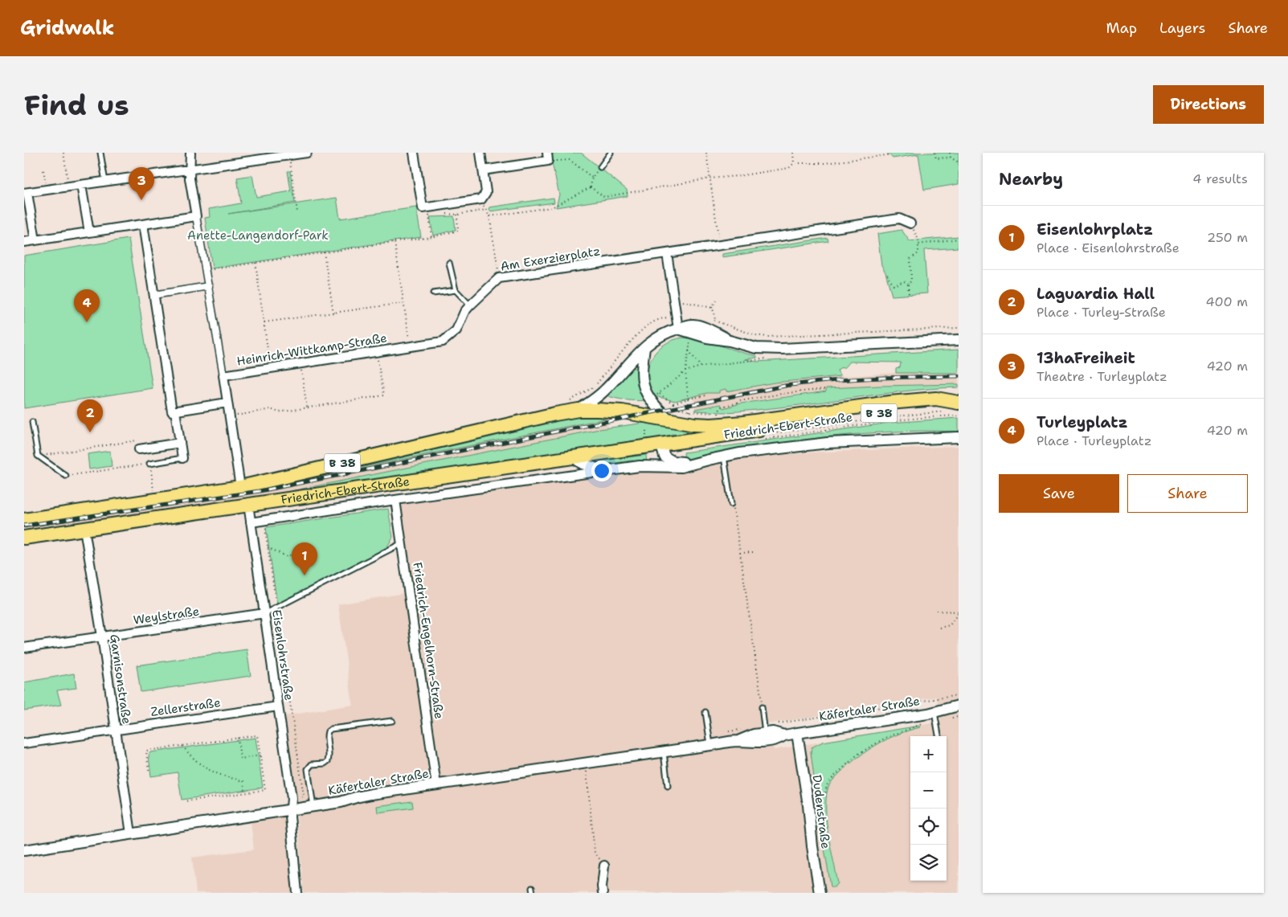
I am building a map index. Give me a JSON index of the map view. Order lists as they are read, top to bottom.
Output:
{
  "streets": {
    "main road": ["B 38", "Friedrich-Ebert-Straße"],
    "street": [
      "Am Exerzierplatz",
      "Heinrich-Wittkamp-Straße",
      "Weylstraße",
      "Friedrich-Engelhorn-Straße",
      "Eisenlohrstraße",
      "Garnisonstraße",
      "Zellerstraße",
      "Käfertaler Straße",
      "Dudenstraße"
    ]
  },
  "crossings": [
    ["Am Exerzierplatz", "Heinrich-Wittkamp-Straße"],
    ["Heinrich-Wittkamp-Straße", "Friedrich-Ebert-Straße"],
    ["Friedrich-Ebert-Straße", "Friedrich-Engelhorn-Straße"],
    ["Friedrich-Ebert-Straße", "Eisenlohrstraße"],
    ["Friedrich-Ebert-Straße", "Garnisonstraße"],
    ["Weylstraße", "Eisenlohrstraße"],
    ["Weylstraße", "Garnisonstraße"],
    ["Friedrich-Engelhorn-Straße", "Käfertaler Straße"],
    ["Eisenlohrstraße", "Zellerstraße"],
    ["Eisenlohrstraße", "Käfertaler Straße"],
    ["Garnisonstraße", "Zellerstraße"],
    ["Garnisonstraße", "Käfertaler Straße"],
    ["Käfertaler Straße", "Dudenstraße"]
  ],
  "parks": ["Anette-Langendorf-Park"],
  "page": {
    "header": "Gridwalk",
    "nav": ["Map", "Layers", "Share"],
    "buttons": [
      "Directions",
      ["Save", "Share"]
    ],
    "title": "Find us",
    "heading": ["Nearby", "4 results"],
    "pins": [
      "3",
      "4",
      "2",
      "1"
    ],
    "list": [
      {
        "mark": "1",
        "name": "Eisenlohrplatz",
        "note": "Place · Eisenlohrstraße",
        "value": "250 m"
      },
      {
        "mark": "2",
        "name": "Laguardia Hall",
        "note": "Place · Turley-Straße",
        "value": "400 m"
      },
      {
        "mark": "3",
        "name": "13haFreiheit",
        "note": "Theatre · Turleyplatz",
        "value": "420 m"
      },
      {
        "mark": "4",
        "name": "Turleyplatz",
        "note": "Place · Turleyplatz",
        "value": "420 m"
      }
    ],
    "map_buttons": ["+", "−"]
  }
}
